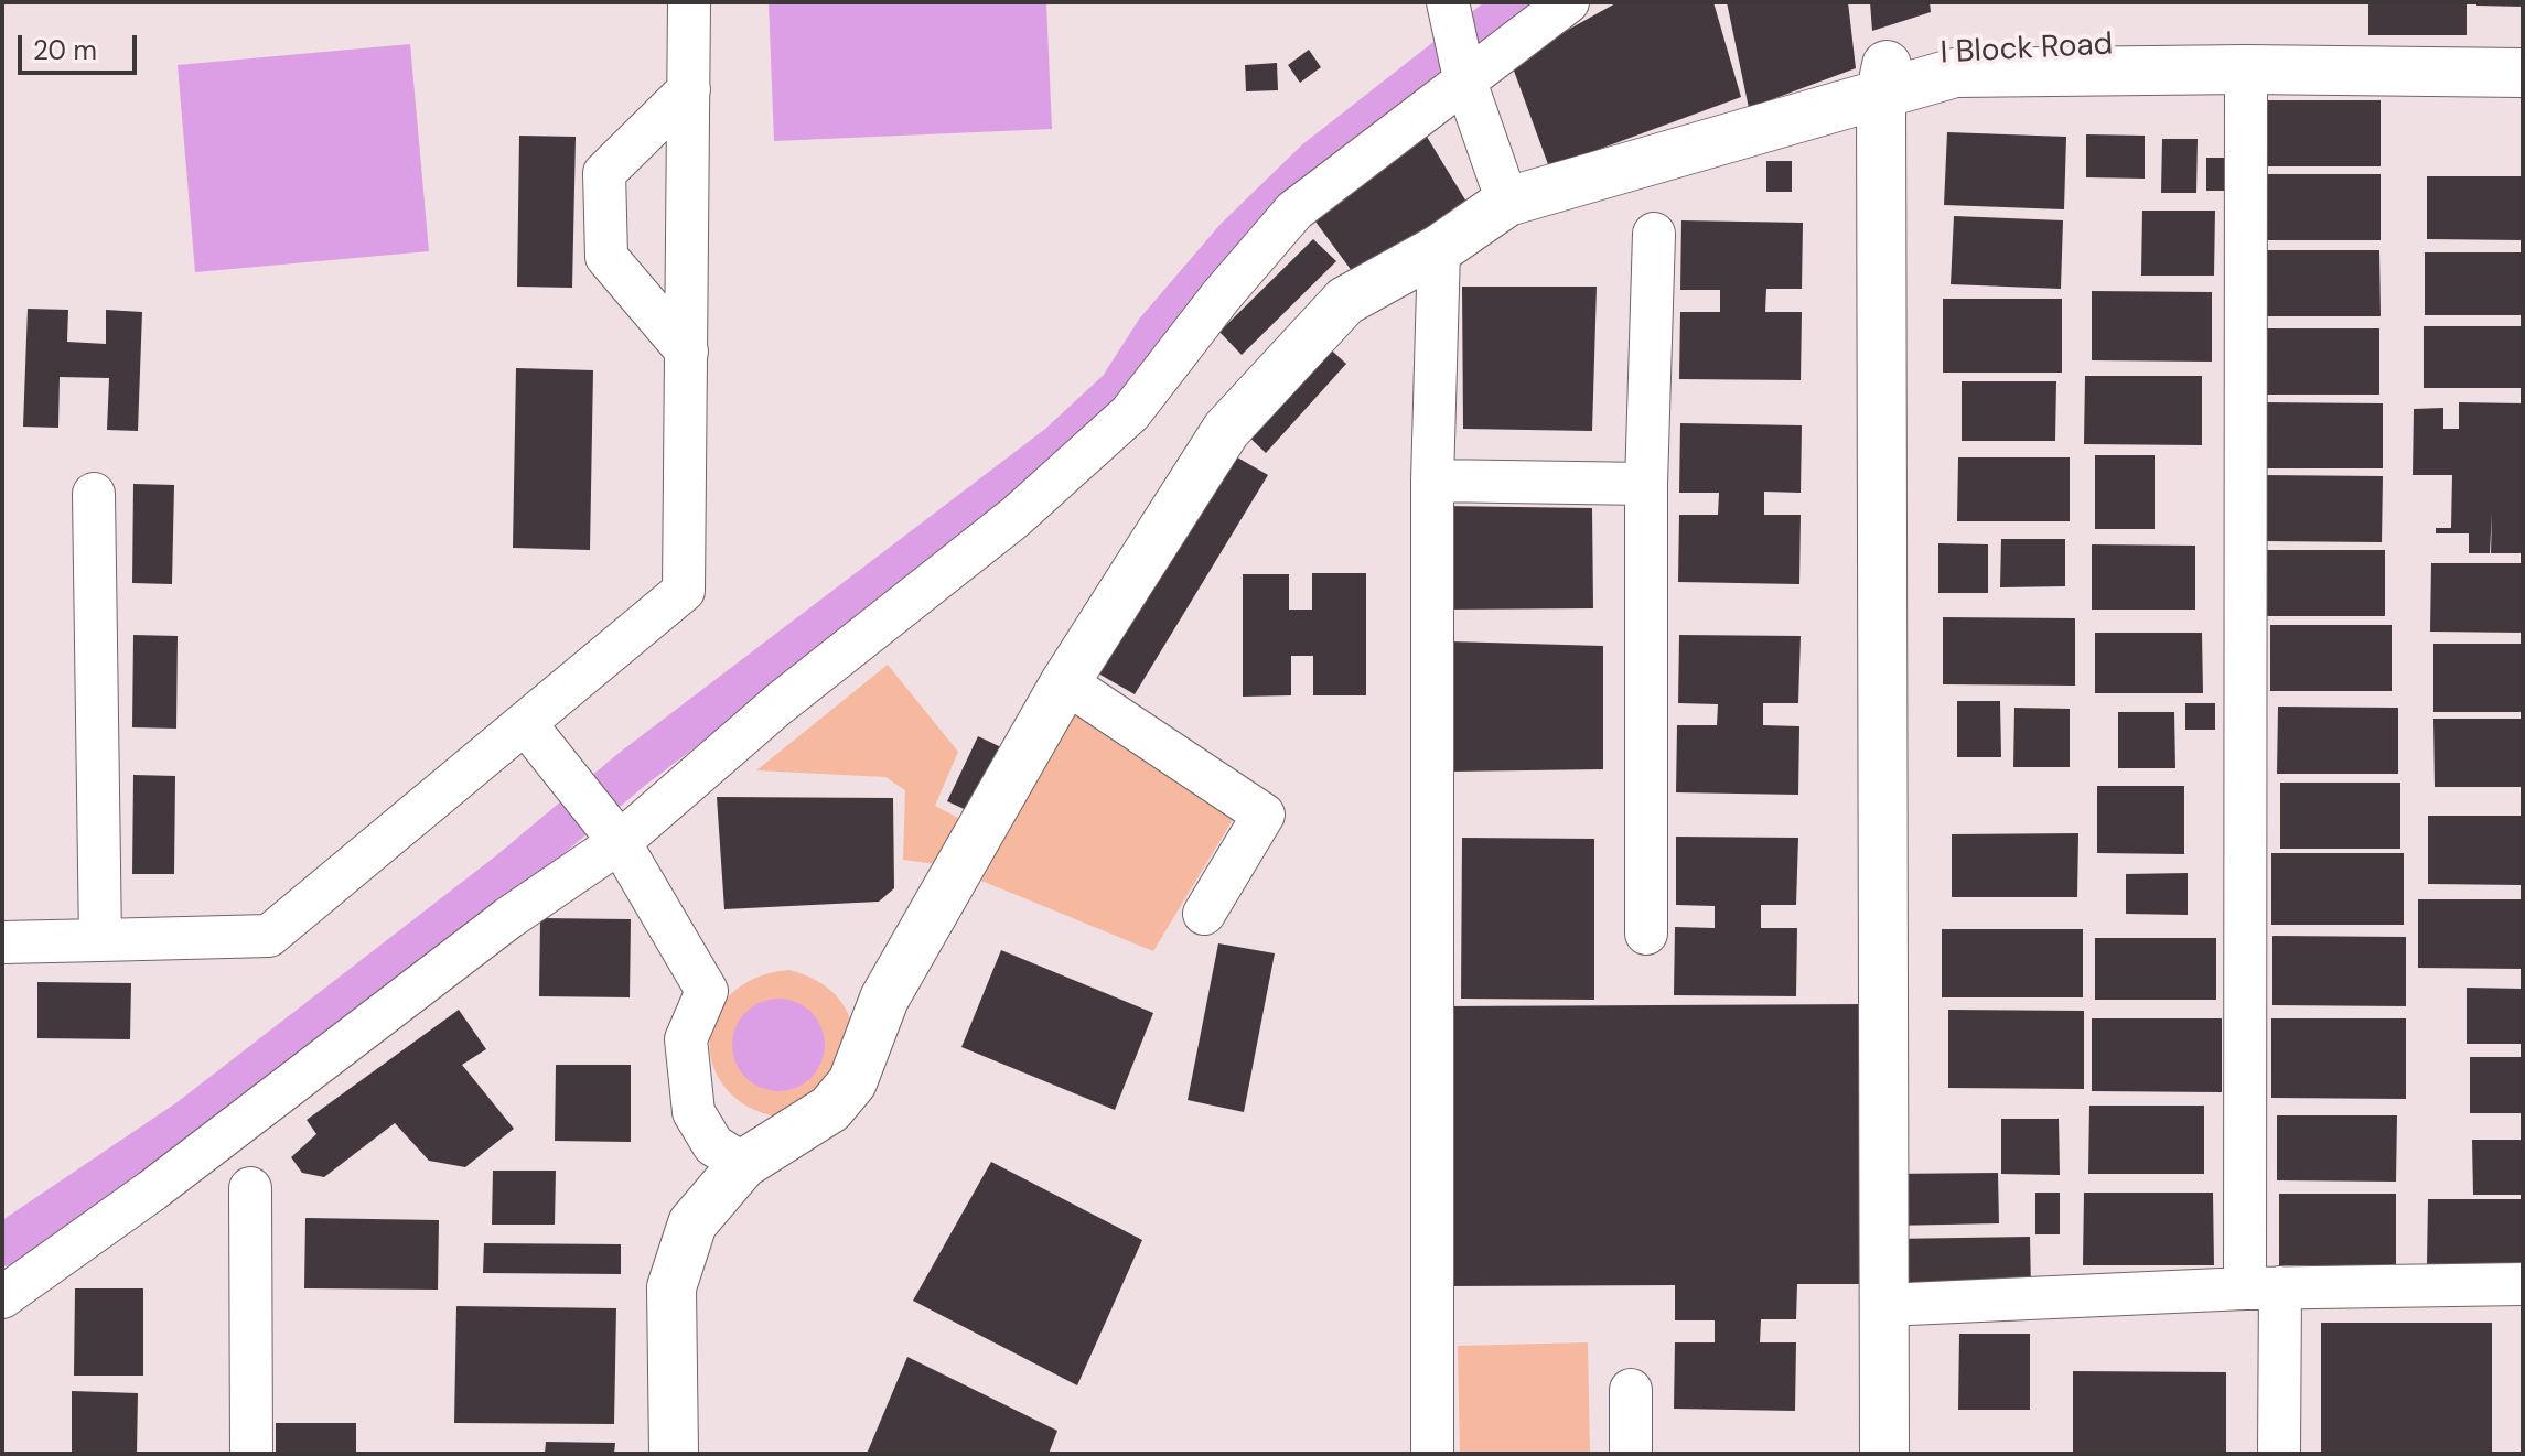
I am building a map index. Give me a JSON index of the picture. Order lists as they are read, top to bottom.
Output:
{
  "streets": {
    "street": ["I Block Road"]
  },
  "scale_bar": "20 m"
}
